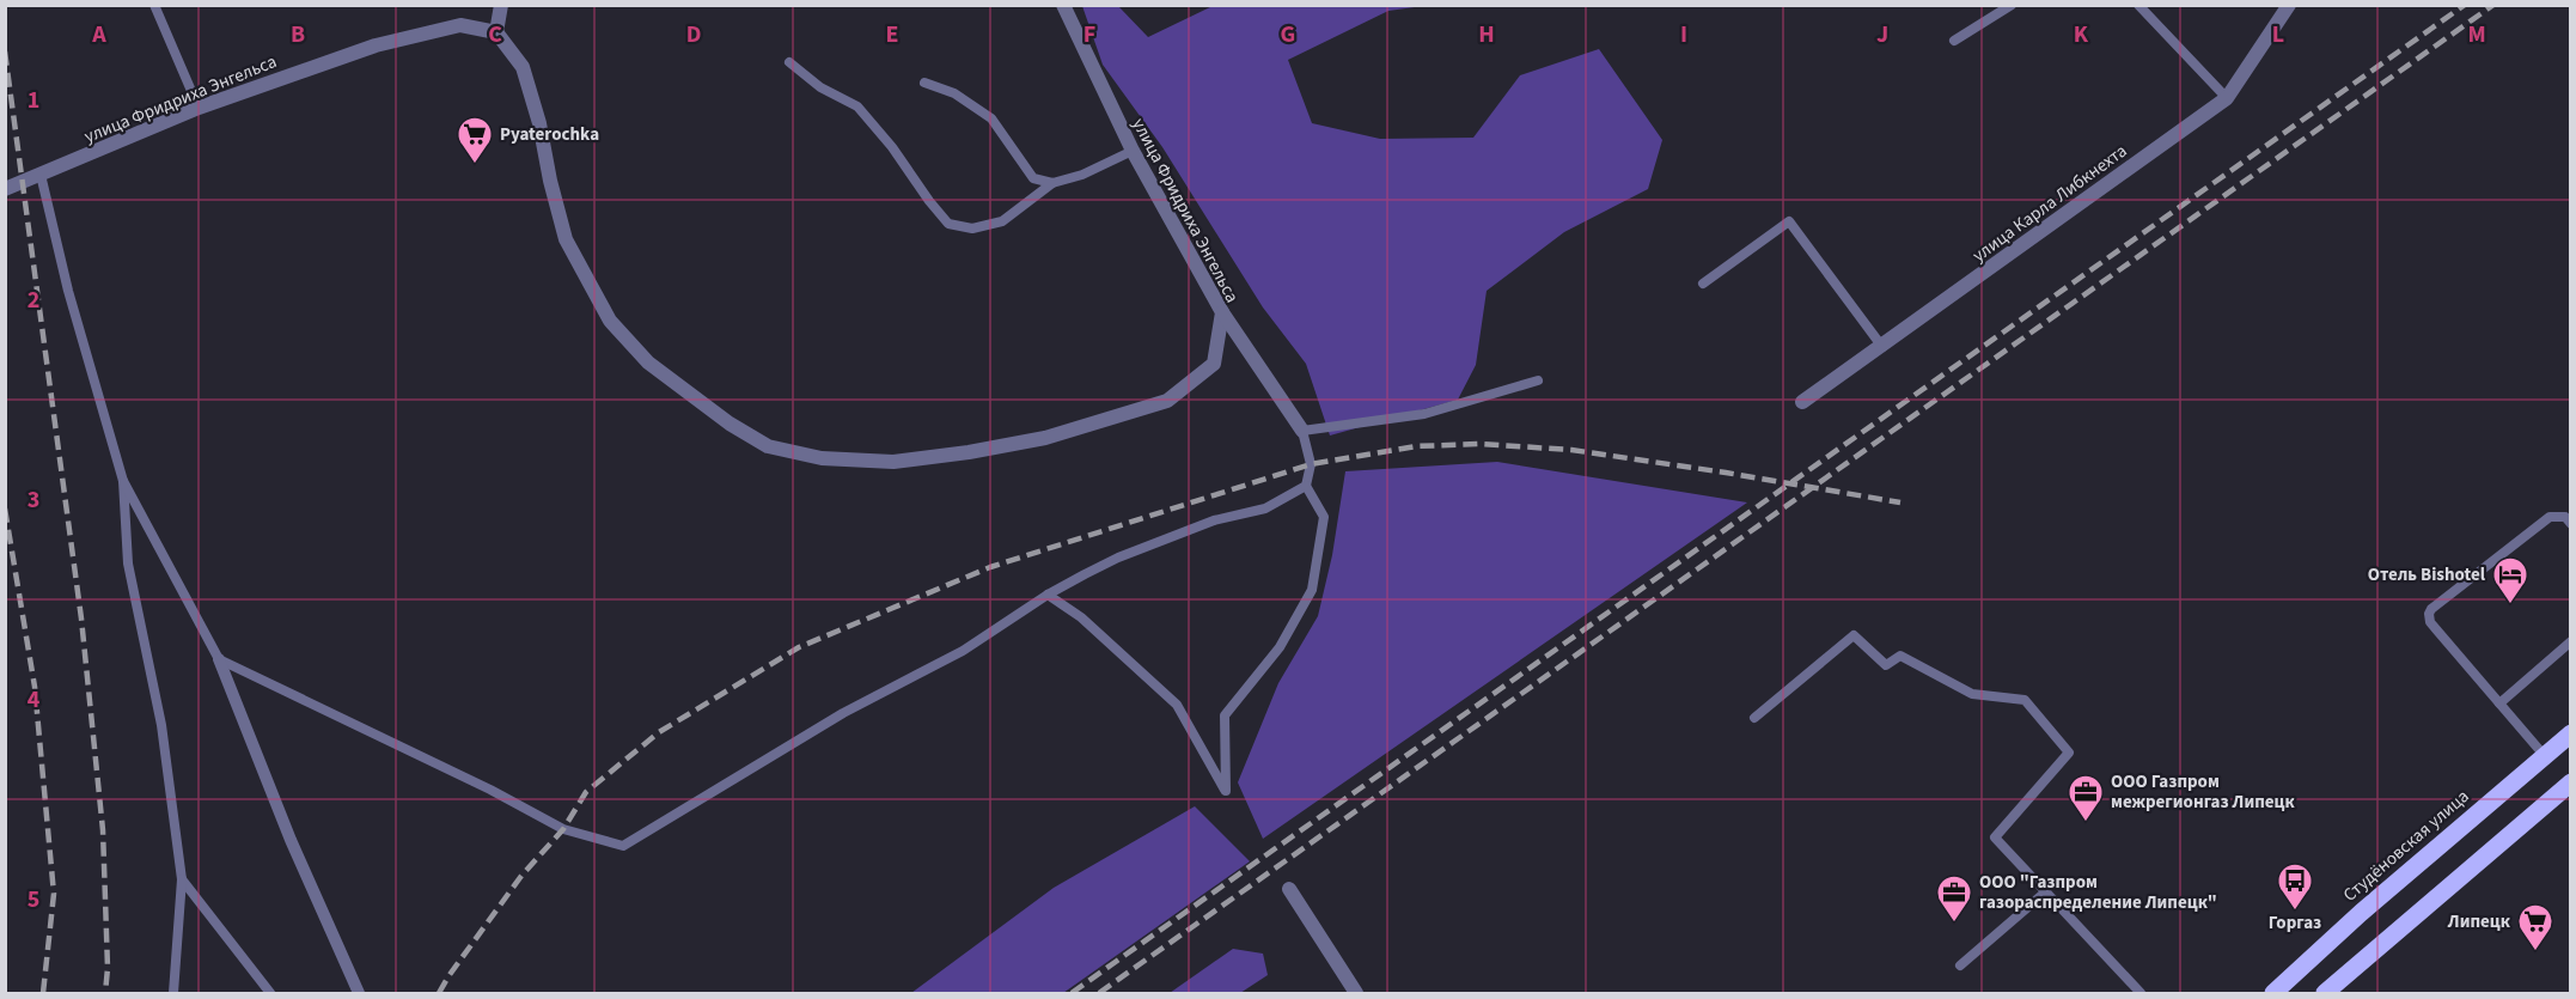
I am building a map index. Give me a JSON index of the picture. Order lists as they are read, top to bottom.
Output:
{
  "streets": {
    "main road": ["Студёновская улица"],
    "street": ["улица Фридриха Энгельса", "улица Карла Либкнехта"]
  },
  "places": {
    "supermarket": ["Pyaterochka", "Липецк"],
    "hotel": ["Отель Bishotel"],
    "office": ["ООО Газпром межрегионгаз Липецк", "ООО \"Газпром газораспределение Липецк\""],
    "bus stop": ["Горгаз"]
  },
  "grid": {
    "columns": [
      "A",
      "B",
      "C",
      "D",
      "E",
      "F",
      "G",
      "H",
      "I",
      "J",
      "K",
      "L",
      "M"
    ],
    "rows": [
      "1",
      "2",
      "3",
      "4",
      "5"
    ]
  }
}
